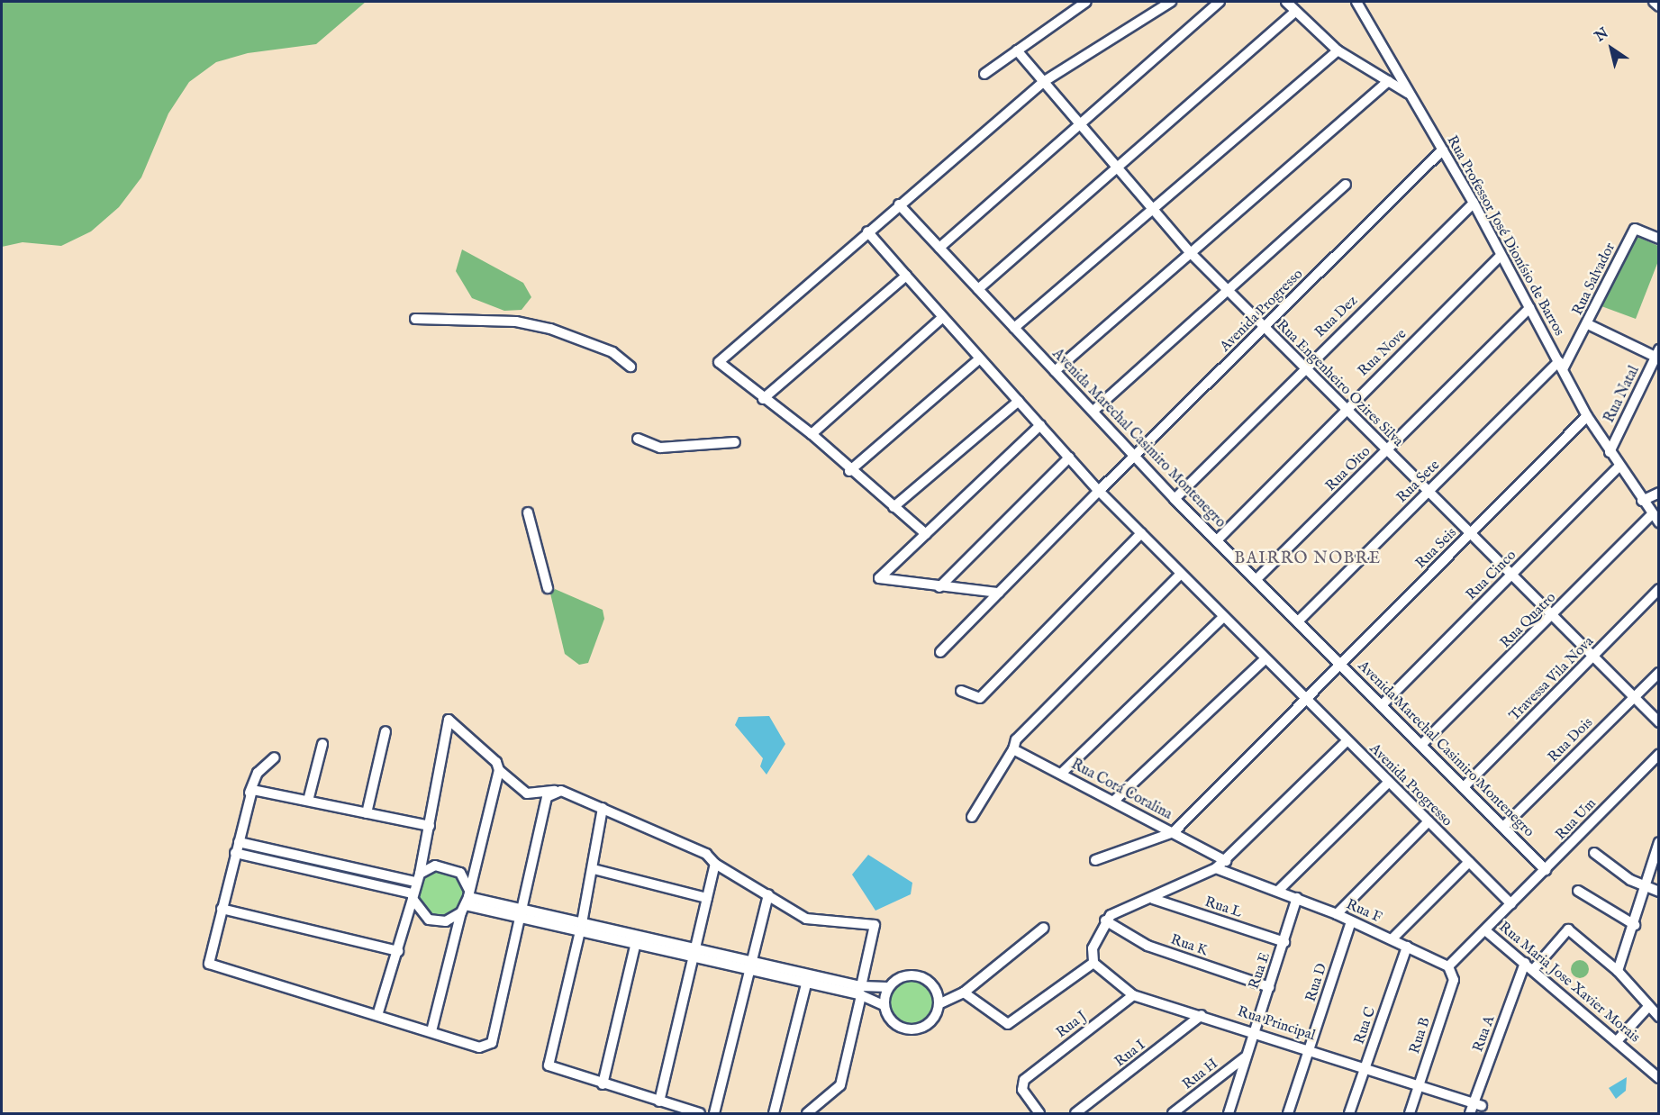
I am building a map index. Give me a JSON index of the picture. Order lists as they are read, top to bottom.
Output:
{
  "streets": {
    "street": [
      "Rua Professor José Dionísio de Barros",
      "Rua Salvador",
      "Avenida Progresso",
      "Rua Dez",
      "Rua Nove",
      "Rua Engenheiro Ozires Silva",
      "Rua Natal",
      "Avenida Marechal Casimiro Montenegro",
      "Rua Oito",
      "Rua Sete",
      "Rua Seis",
      "Rua Cinco",
      "Rua Quatro",
      "Travessa Vila Nova",
      "Rua Dois",
      "Rua Corá Coralina",
      "Rua Um",
      "Rua L",
      "Rua F",
      "Rua K",
      "Rua E",
      "Rua D",
      "Rua Maria Jose Xavier Morais",
      "Rua Principal",
      "Rua J",
      "Rua C",
      "Rua A",
      "Rua B",
      "Rua I",
      "Rua H"
    ]
  },
  "crossings": [
    ["Rua Professor José Dionísio de Barros", "Rua Salvador"],
    ["Rua Professor José Dionísio de Barros", "Avenida Progresso"],
    ["Rua Professor José Dionísio de Barros", "Rua Dez"],
    ["Rua Professor José Dionísio de Barros", "Rua Nove"],
    ["Rua Professor José Dionísio de Barros", "Rua Natal"],
    ["Rua Professor José Dionísio de Barros", "Rua Oito"],
    ["Rua Professor José Dionísio de Barros", "Rua Sete"],
    ["Rua Professor José Dionísio de Barros", "Rua Seis"],
    ["Rua Professor José Dionísio de Barros", "Rua Cinco"],
    ["Rua Professor José Dionísio de Barros", "Rua Quatro"],
    ["Rua Salvador", "Rua Sete"],
    ["Avenida Progresso", "Rua Engenheiro Ozires Silva"],
    ["Avenida Progresso", "Avenida Marechal Casimiro Montenegro"],
    ["Avenida Progresso", "Rua Seis"],
    ["Avenida Progresso", "Rua Um"],
    ["Rua Dez", "Rua Engenheiro Ozires Silva"],
    ["Rua Dez", "Avenida Marechal Casimiro Montenegro"],
    ["Rua Nove", "Rua Engenheiro Ozires Silva"],
    ["Rua Nove", "Avenida Marechal Casimiro Montenegro"],
    ["Rua Engenheiro Ozires Silva", "Rua Oito"],
    ["Rua Engenheiro Ozires Silva", "Rua Sete"],
    ["Rua Engenheiro Ozires Silva", "Rua Seis"],
    ["Rua Engenheiro Ozires Silva", "Rua Cinco"],
    ["Rua Engenheiro Ozires Silva", "Rua Quatro"],
    ["Rua Engenheiro Ozires Silva", "Travessa Vila Nova"],
    ["Rua Engenheiro Ozires Silva", "Rua Dois"],
    ["Avenida Marechal Casimiro Montenegro", "Rua Oito"],
    ["Avenida Marechal Casimiro Montenegro", "Rua Sete"],
    ["Avenida Marechal Casimiro Montenegro", "Rua Seis"],
    ["Avenida Marechal Casimiro Montenegro", "Rua Cinco"],
    ["Avenida Marechal Casimiro Montenegro", "Rua Quatro"],
    ["Avenida Marechal Casimiro Montenegro", "Travessa Vila Nova"],
    ["Avenida Marechal Casimiro Montenegro", "Rua Dois"],
    ["Avenida Marechal Casimiro Montenegro", "Rua Um"],
    ["Rua Seis", "Rua Corá Coralina"],
    ["Rua Um", "Rua Maria Jose Xavier Morais"],
    ["Rua L", "Rua E"],
    ["Rua F", "Rua E"],
    ["Rua F", "Rua D"],
    ["Rua F", "Rua C"],
    ["Rua F", "Rua B"],
    ["Rua K", "Rua E"],
    ["Rua E", "Rua Principal"],
    ["Rua E", "Rua H"],
    ["Rua D", "Rua Principal"],
    ["Rua Maria Jose Xavier Morais", "Rua A"],
    ["Rua Principal", "Rua J"],
    ["Rua Principal", "Rua C"],
    ["Rua Principal", "Rua A"],
    ["Rua Principal", "Rua B"],
    ["Rua Principal", "Rua I"]
  ],
  "districts": ["BAIRRO NOBRE"],
  "north": "top left"
}
